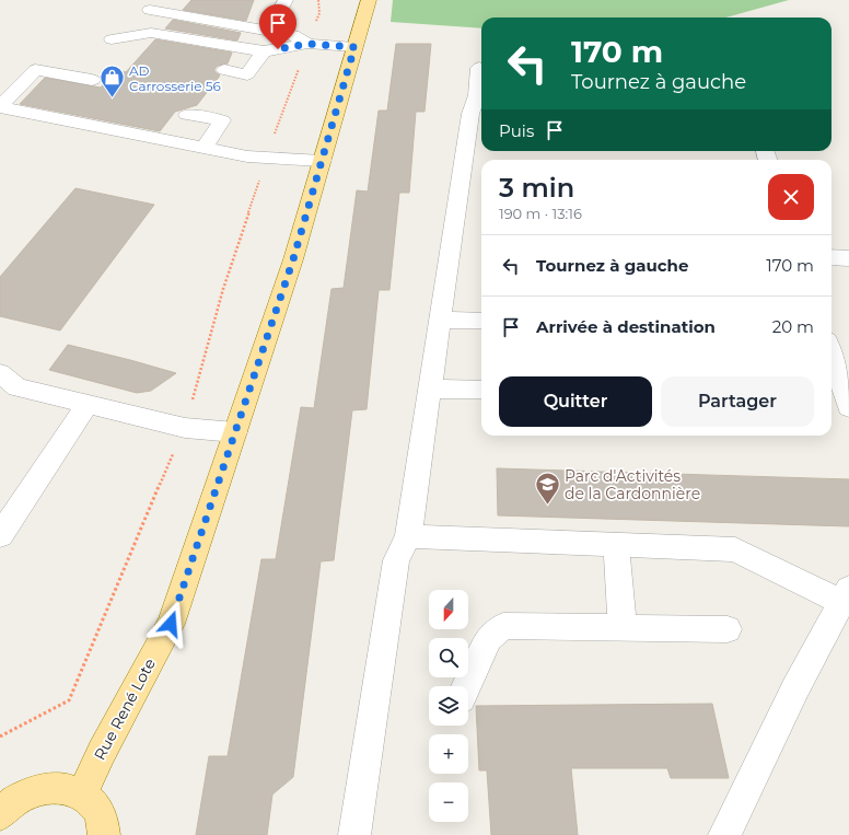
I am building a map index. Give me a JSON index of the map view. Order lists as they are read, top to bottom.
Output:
{
  "streets": {
    "main road": ["Rue René Lote"]
  },
  "places": {
    "shop": ["AD Carrosserie 56"],
    "school or university": ["Parc d'Activités de la Cardonnière"]
  },
  "north": "bottom",
  "page": {
    "turn": ["170 m", "Tournez à gauche"],
    "then": "Puis",
    "heading": ["3 min", "190 m · 13:16"],
    "list": [
      {
        "name": "Tournez à gauche",
        "value": "170 m"
      },
      {
        "name": "Arrivée à destination",
        "value": "20 m"
      }
    ],
    "buttons": ["Quitter", "Partager"],
    "map_buttons": ["+", "−"]
  }
}
